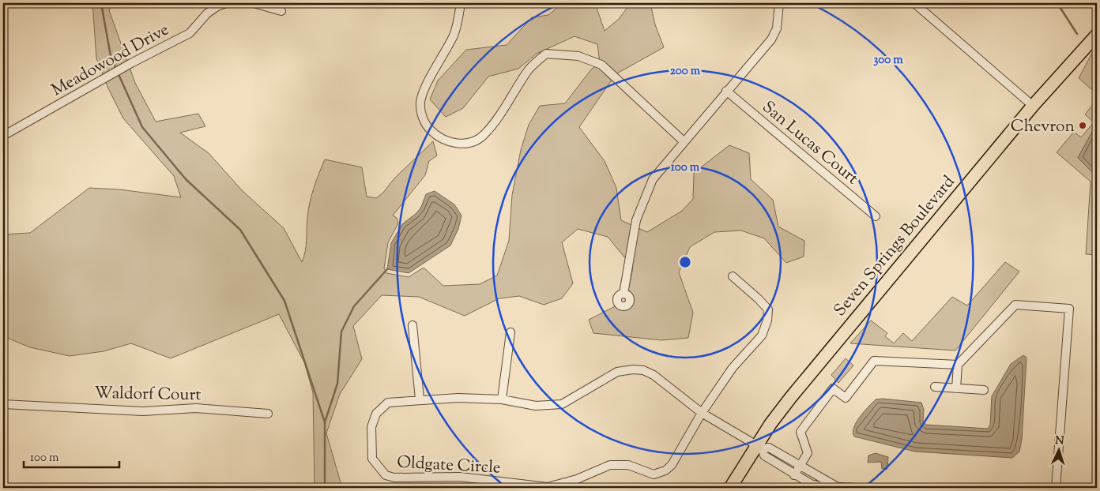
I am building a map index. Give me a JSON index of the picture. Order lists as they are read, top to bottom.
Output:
{
  "streets": {
    "main road": ["Seven Springs Boulevard"],
    "street": [
      "Meadowood Drive",
      "San Lucas Court",
      "Waldorf Court",
      "Oldgate Circle"
    ]
  },
  "crossings": [
    ["Seven Springs Boulevard", "Oldgate Circle"]
  ],
  "places": ["Chevron"],
  "scale_bar": "100 m",
  "north": "top",
  "rings": ["300 m", "200 m", "100 m"]
}
